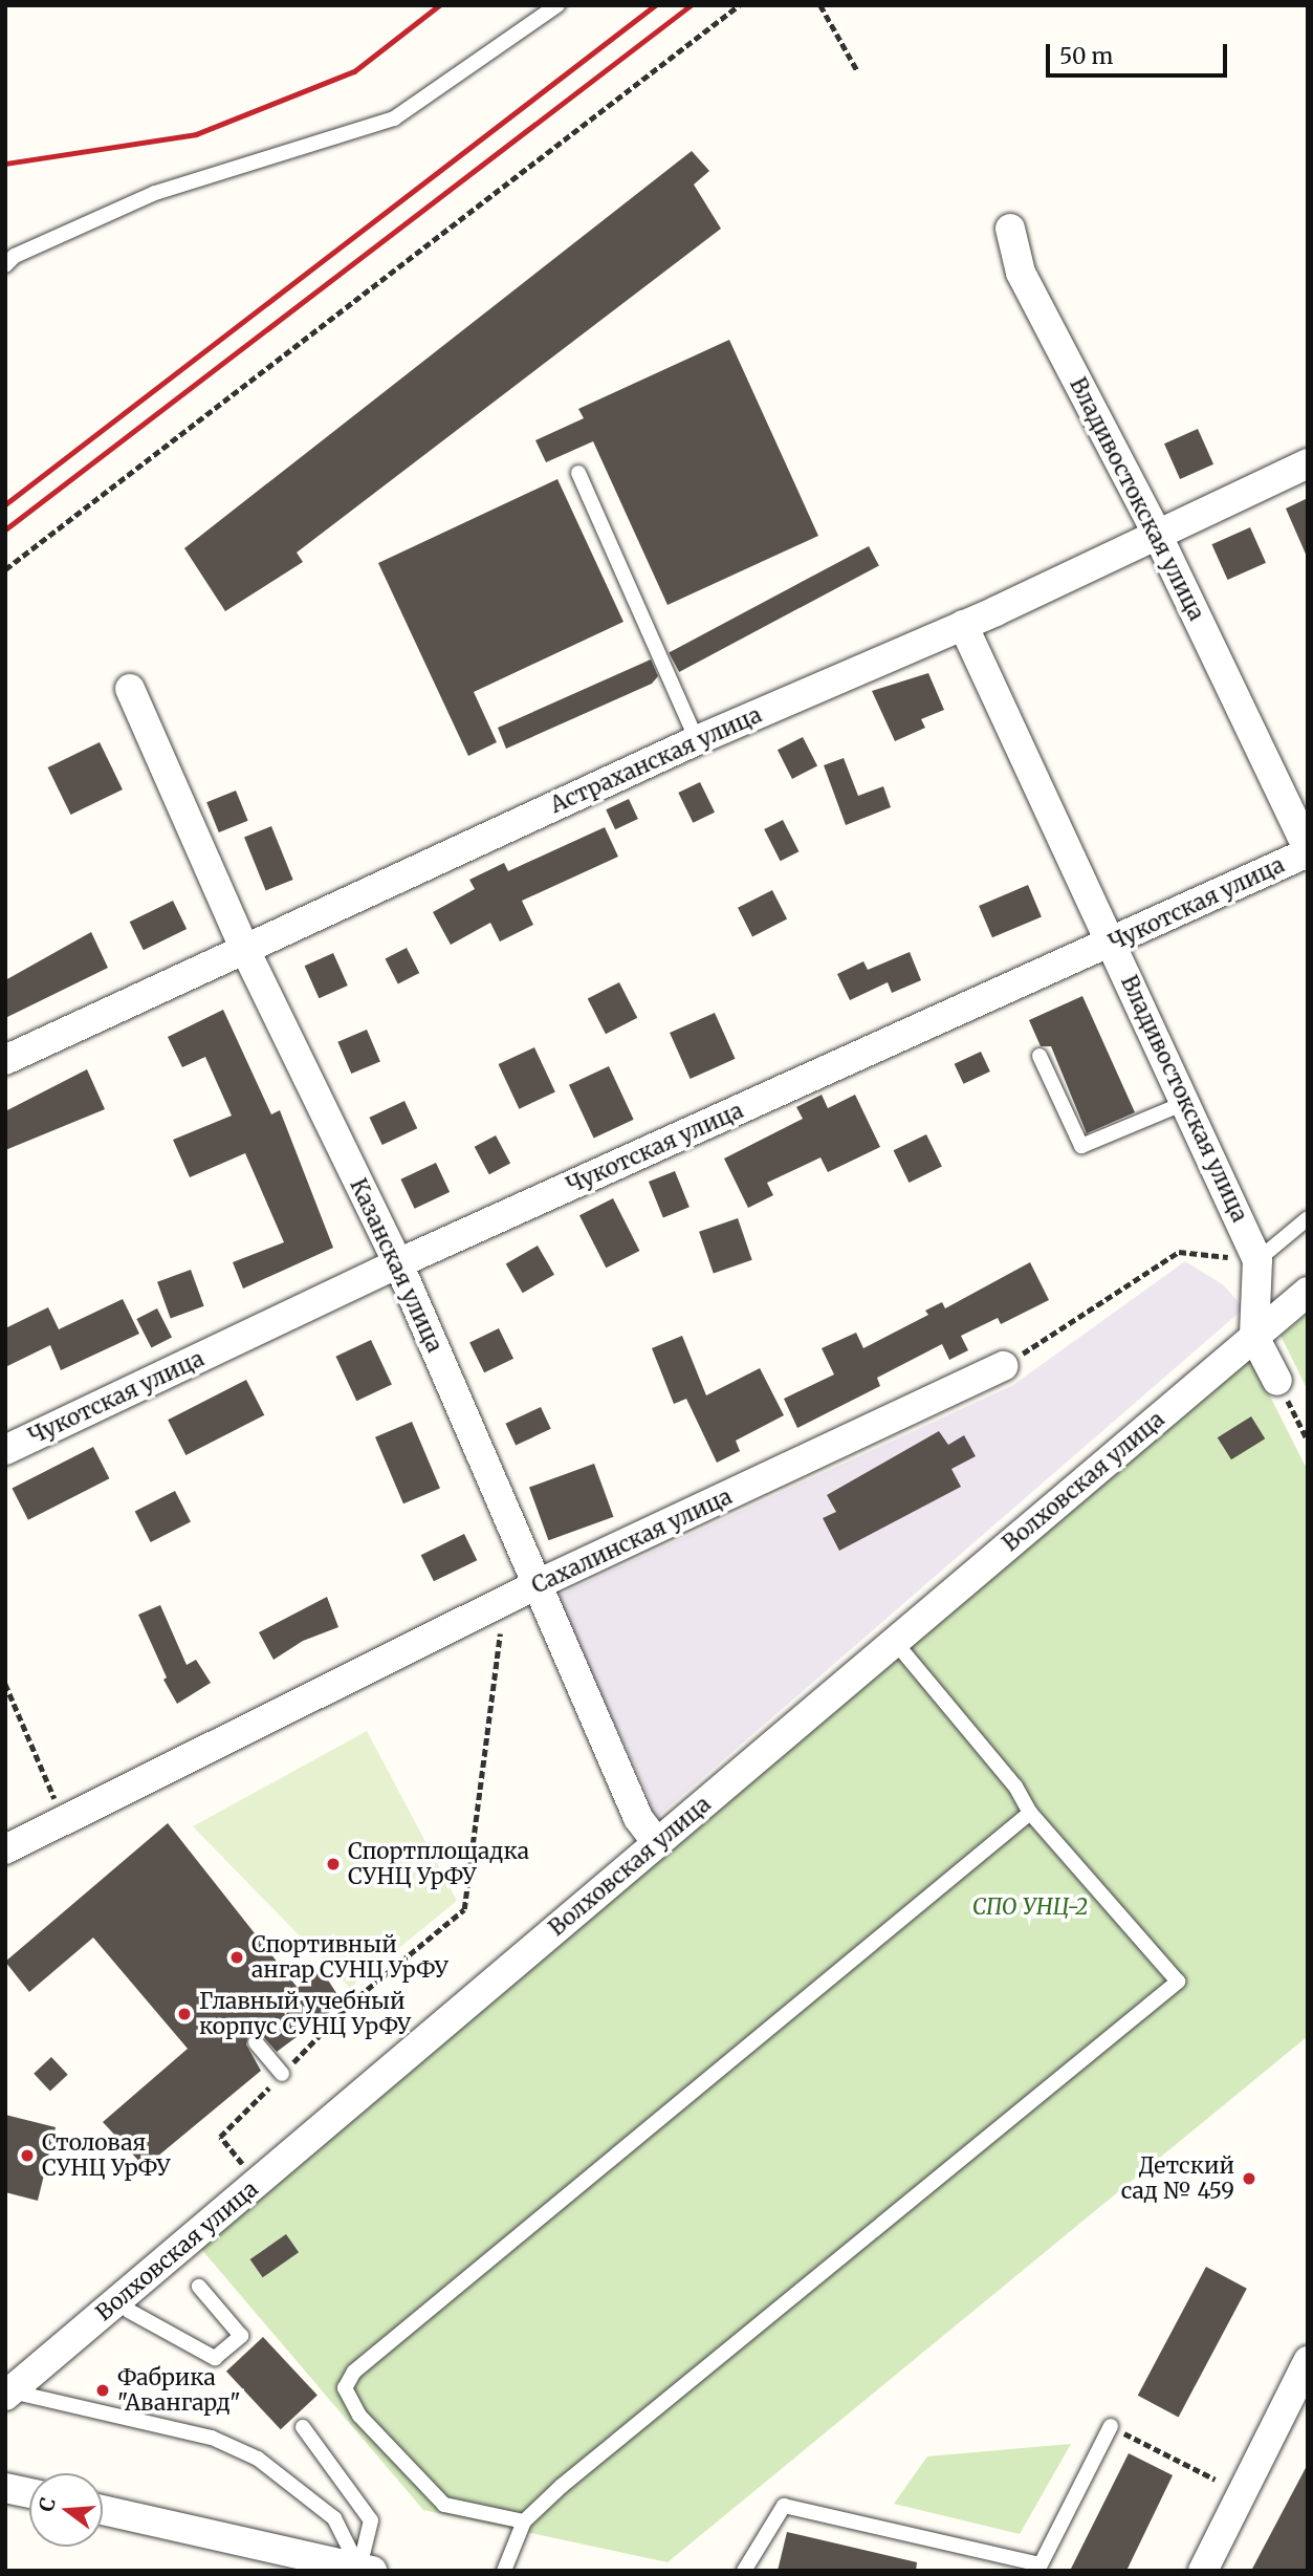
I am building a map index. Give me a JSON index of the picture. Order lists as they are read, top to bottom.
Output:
{
  "streets": {
    "street": [
      "Владивостокская улица",
      "Астраханская улица",
      "Чукотская улица",
      "Казанская улица",
      "Волховская улица",
      "Сахалинская улица"
    ]
  },
  "crossings": [
    ["Владивостокская улица", "Астраханская улица"],
    ["Владивостокская улица", "Чукотская улица"],
    ["Владивостокская улица", "Волховская улица"],
    ["Астраханская улица", "Казанская улица"],
    ["Чукотская улица", "Казанская улица"],
    ["Казанская улица", "Волховская улица"],
    ["Казанская улица", "Сахалинская улица"]
  ],
  "parks": ["СПО УНЦ-2"],
  "places": [
    "Спортплощадка СУНЦ УрФУ",
    "Спортивный ангар СУНЦ УрФУ",
    "Главный учебный корпус СУНЦ УрФУ",
    "Столовая СУНЦ УрФУ",
    "Детский сад № 459",
    "Фабрика \"Авангард\""
  ],
  "scale_bar": "50 m",
  "north": "left"
}
